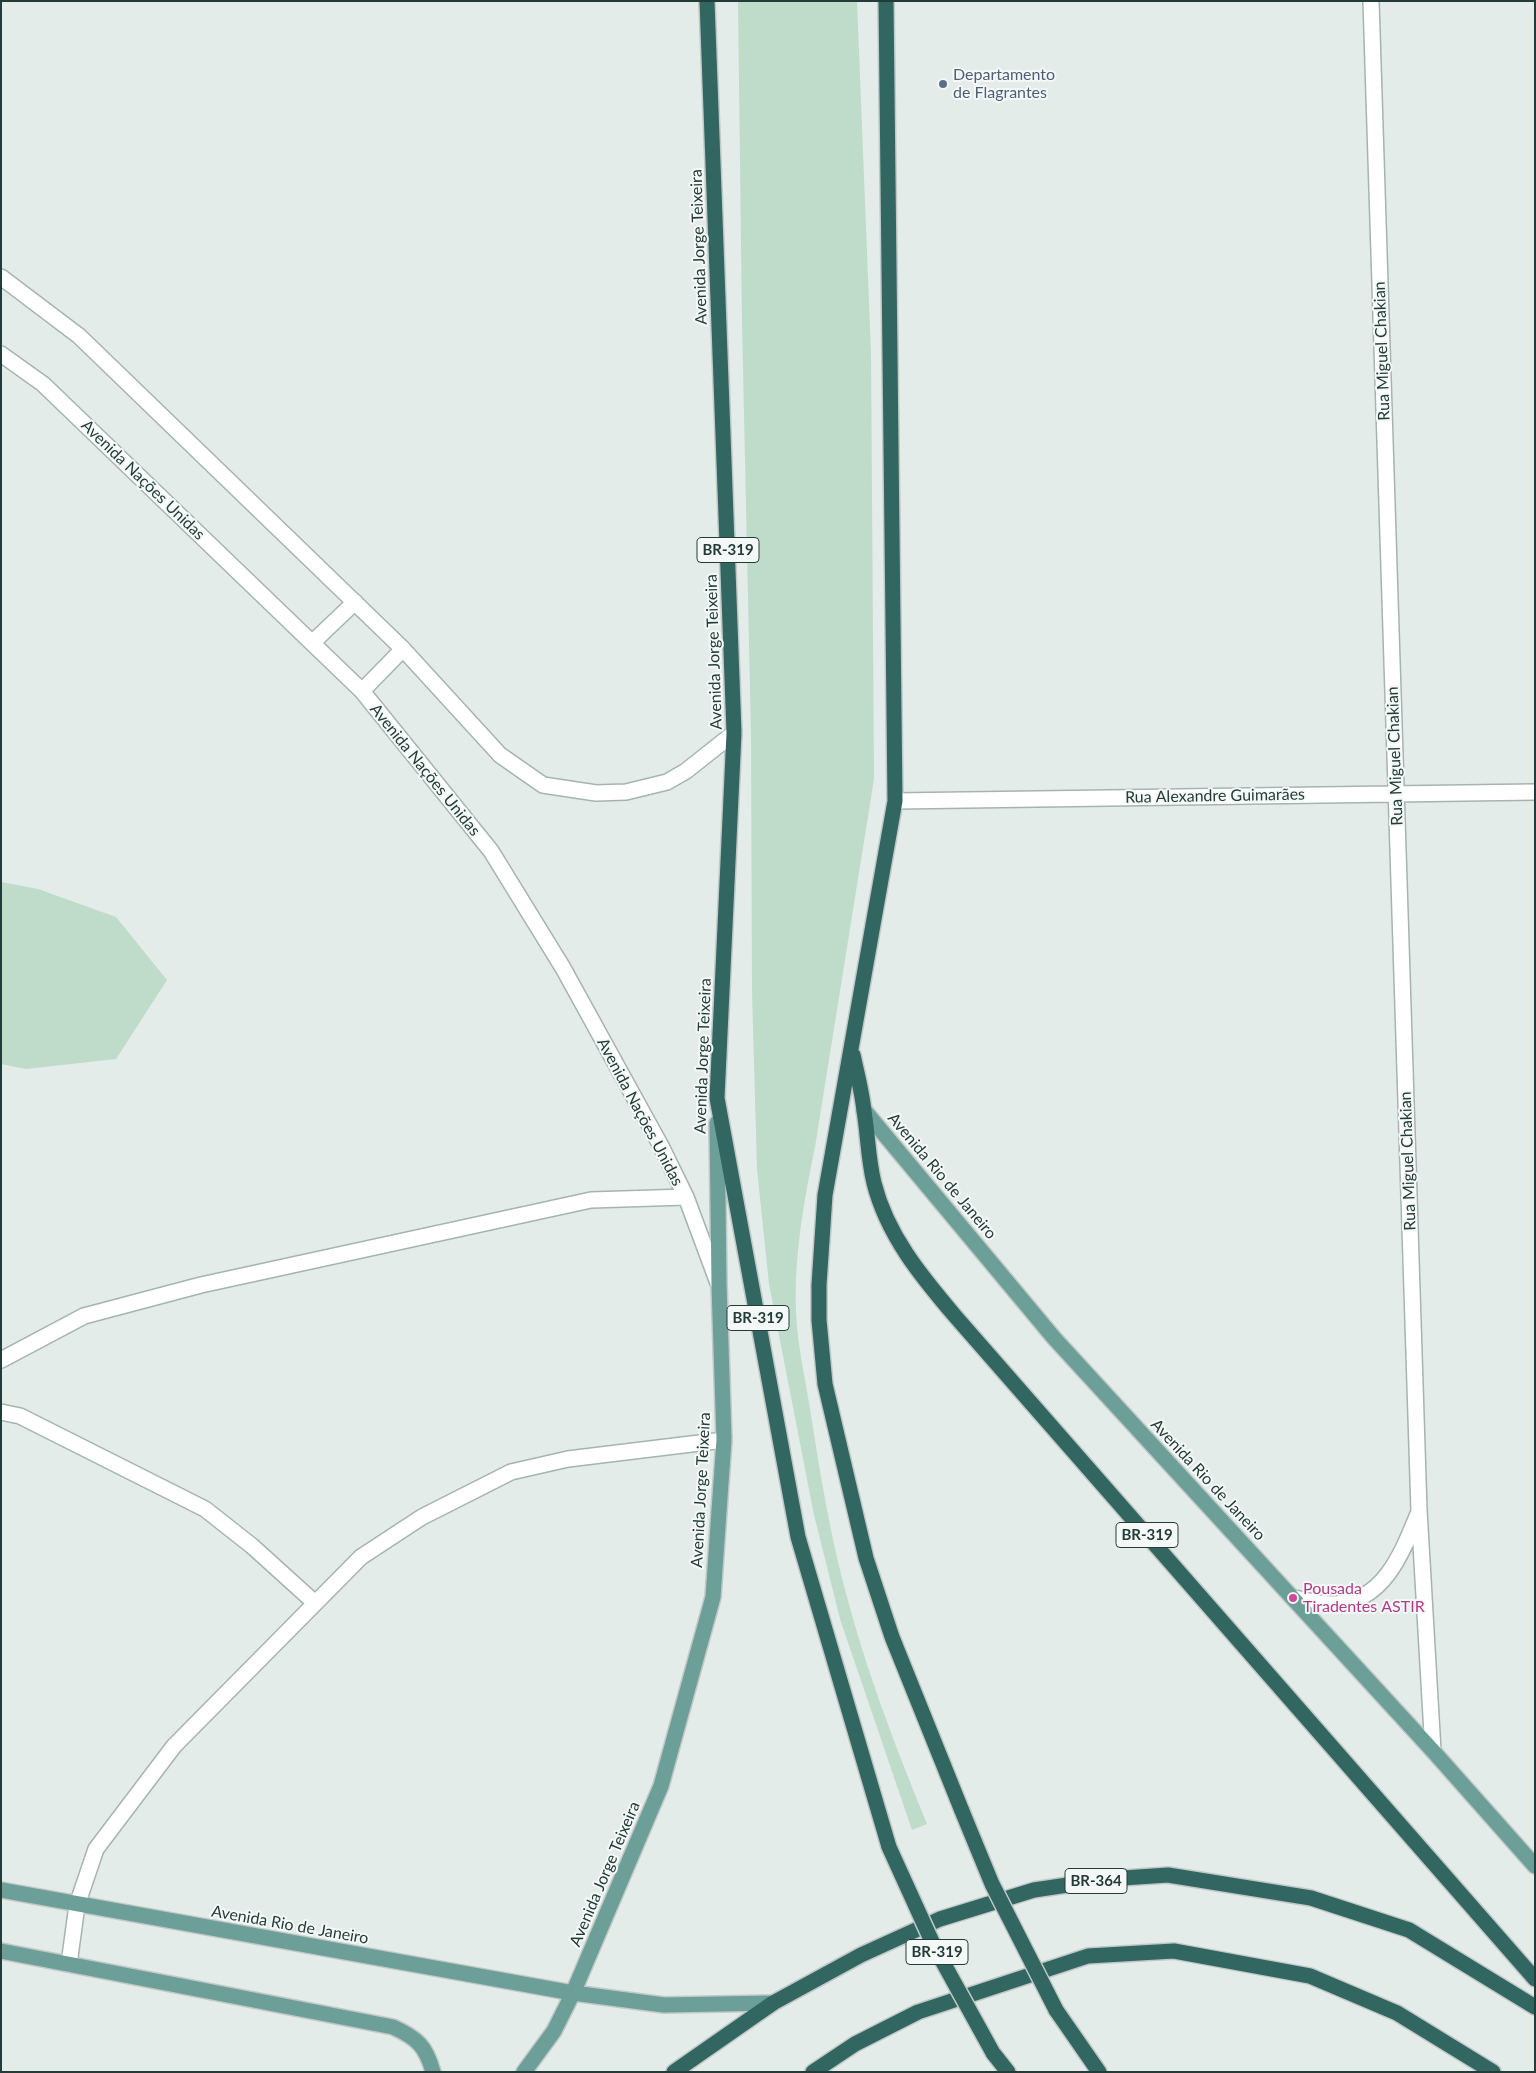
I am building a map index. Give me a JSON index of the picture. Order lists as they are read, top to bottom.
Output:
{
  "streets": {
    "highway": ["Avenida Jorge Teixeira", "BR-319", "BR-364"],
    "main road": ["Avenida Rio de Janeiro"],
    "street": ["Rua Miguel Chakian", "Avenida Nações Unidas", "Rua Alexandre Guimarães"]
  },
  "crossings": [
    ["Avenida Jorge Teixeira", "Avenida Nações Unidas"],
    ["Avenida Jorge Teixeira", "BR-319"],
    ["Avenida Jorge Teixeira", "Avenida Rio de Janeiro"],
    ["Rua Miguel Chakian", "Rua Alexandre Guimarães"],
    ["Rua Miguel Chakian", "Avenida Rio de Janeiro"],
    ["BR-319", "Rua Alexandre Guimarães"],
    ["BR-319", "Avenida Rio de Janeiro"],
    ["Avenida Rio de Janeiro", "BR-364"]
  ],
  "places": ["Departamento de Flagrantes", "Pousada Tiradentes ASTIR"]
}
